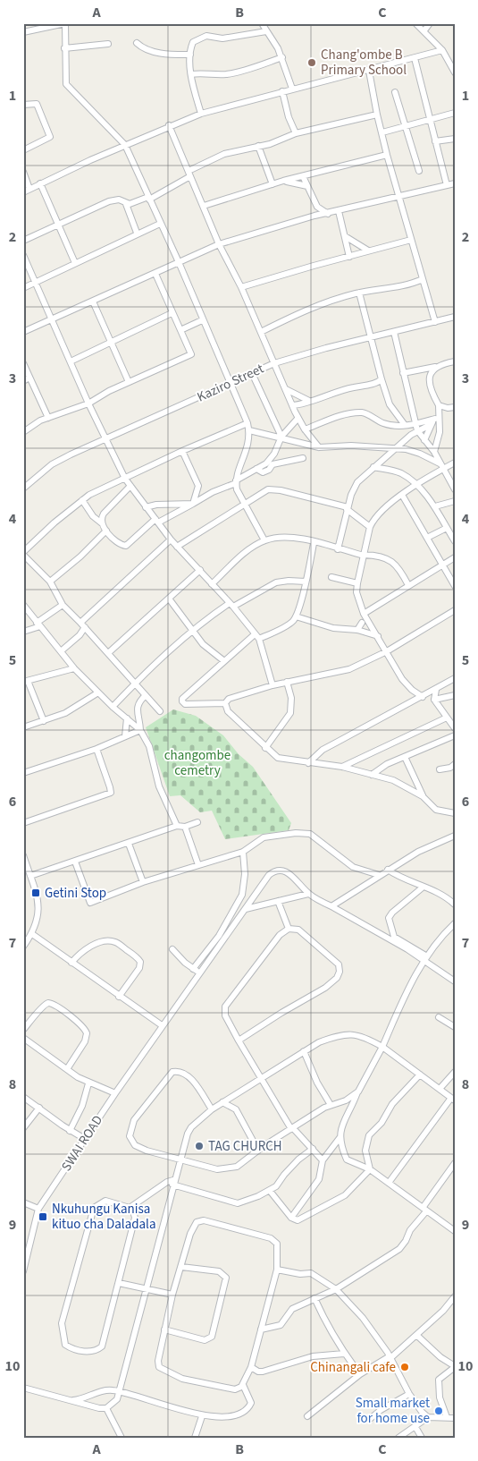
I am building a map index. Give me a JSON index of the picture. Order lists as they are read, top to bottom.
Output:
{
  "streets": {
    "street": ["Kaziro Street", "SWAI ROAD"]
  },
  "parks": ["changombe cemetry"],
  "places": {
    "other": [
      "Chang'ombe B Primary School",
      "TAG CHURCH",
      "Chinangali cafe",
      "Small market for home use"
    ],
    "transit": ["Getini Stop", "Nkuhungu Kanisa kituo cha Daladala"]
  },
  "grid": {
    "columns": ["A", "B", "C"],
    "rows": [
      "1",
      "2",
      "3",
      "4",
      "5",
      "6",
      "7",
      "8",
      "9",
      "10"
    ]
  }
}
